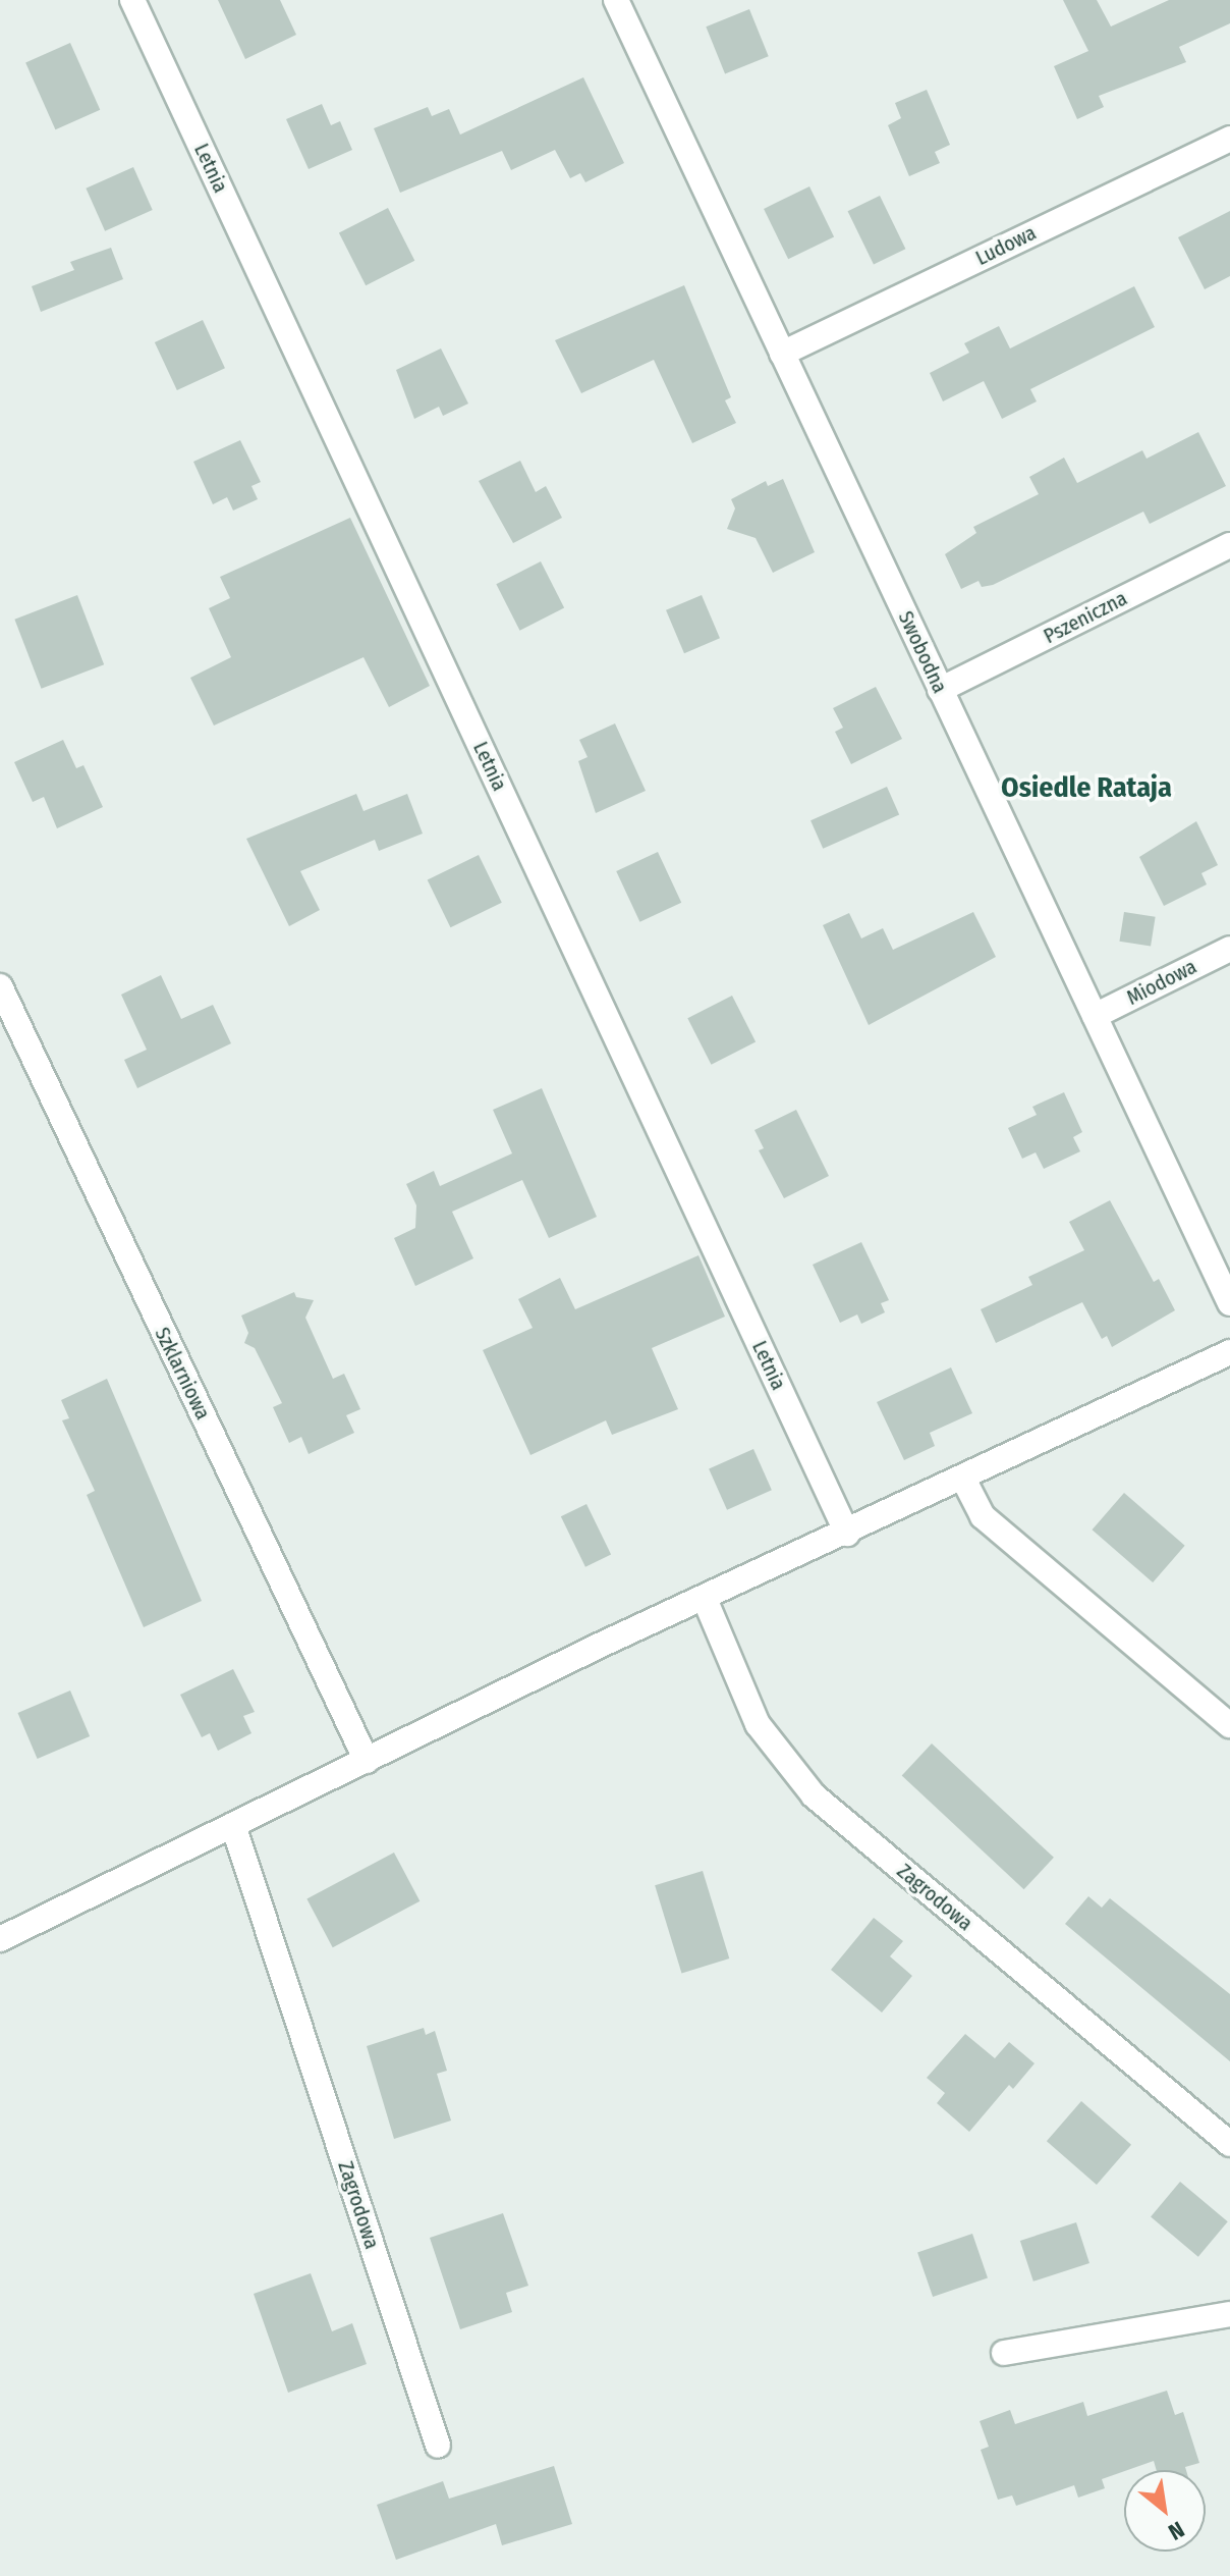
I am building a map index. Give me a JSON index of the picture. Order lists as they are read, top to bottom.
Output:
{
  "streets": {
    "street": [
      "Letnia",
      "Ludowa",
      "Pszeniczna",
      "Swobodna",
      "Miodowa",
      "Szklarniowa",
      "Zagrodowa"
    ]
  },
  "crossings": [
    ["Ludowa", "Swobodna"],
    ["Pszeniczna", "Swobodna"],
    ["Swobodna", "Miodowa"]
  ],
  "districts": ["Osiedle Rataja"],
  "north": "bottom right"
}
